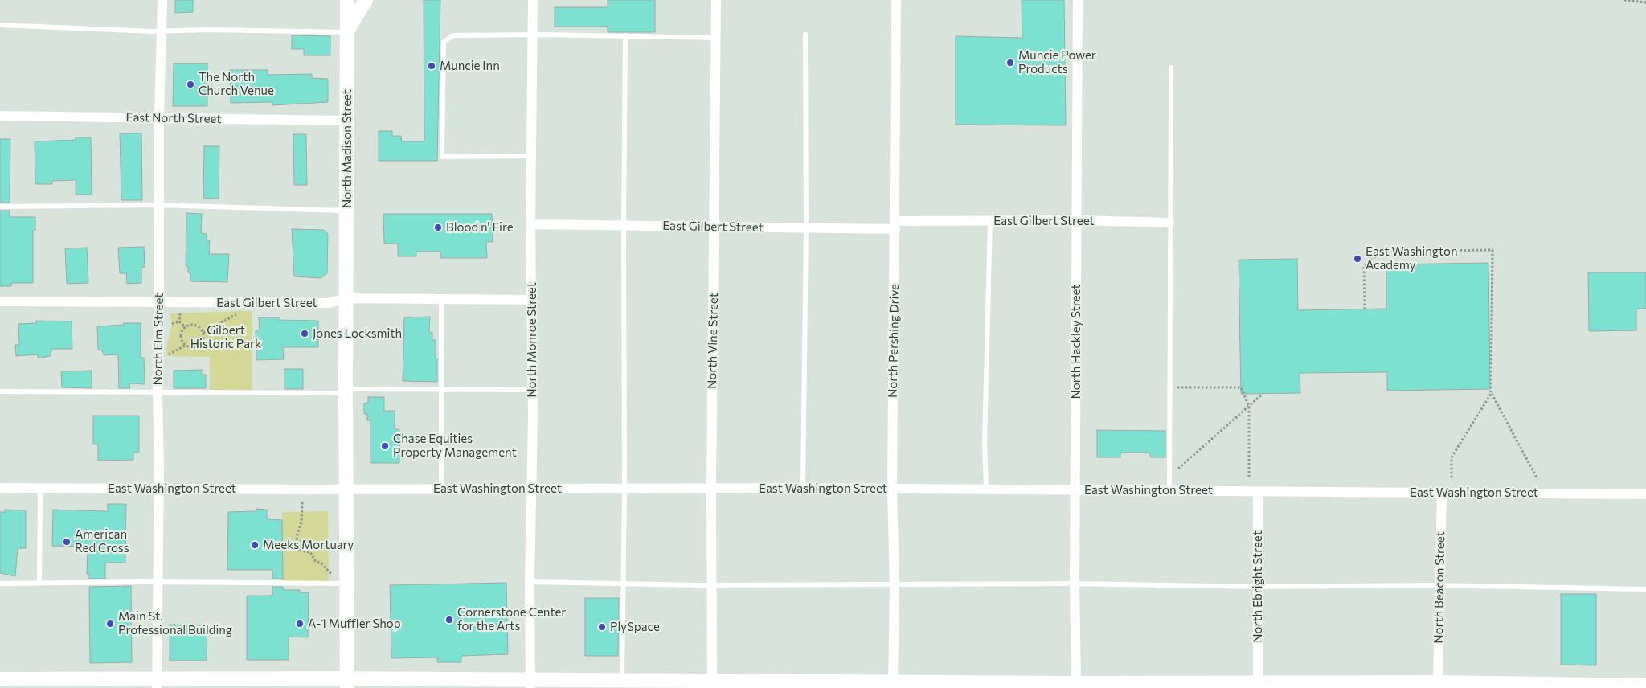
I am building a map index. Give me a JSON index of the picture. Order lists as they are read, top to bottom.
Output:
{
  "streets": {
    "main road": ["North Madison Street"],
    "street": [
      "East North Street",
      "East Gilbert Street",
      "North Elm Street",
      "North Monroe Street",
      "North Vine Street",
      "North Pershing Drive",
      "North Hackley Street",
      "East Washington Street",
      "North Ebright Street",
      "North Beacon Street"
    ]
  },
  "crossings": [
    ["East North Street", "North Madison Street"],
    ["East North Street", "North Elm Street"],
    ["North Madison Street", "East Gilbert Street"],
    ["North Madison Street", "East Washington Street"],
    ["East Gilbert Street", "North Elm Street"],
    ["East Gilbert Street", "North Monroe Street"],
    ["East Gilbert Street", "North Vine Street"],
    ["East Gilbert Street", "North Pershing Drive"],
    ["East Gilbert Street", "North Hackley Street"],
    ["North Elm Street", "East Washington Street"],
    ["North Monroe Street", "East Washington Street"],
    ["North Vine Street", "East Washington Street"],
    ["North Pershing Drive", "East Washington Street"],
    ["North Hackley Street", "East Washington Street"],
    ["East Washington Street", "North Ebright Street"],
    ["East Washington Street", "North Beacon Street"]
  ],
  "parks": ["Gilbert Historic Park"],
  "places": [
    "Muncie Power Products",
    "Muncie Inn",
    "The North Church Venue",
    "Blood n' Fire",
    "East Washington Academy",
    "Jones Locksmith",
    "Chase Equities Property Management",
    "American Red Cross",
    "Meeks Mortuary",
    "Cornerstone Center for the Arts",
    "Main St. Professional Building",
    "A-1 Muffler Shop",
    "PlySpace"
  ]
}
